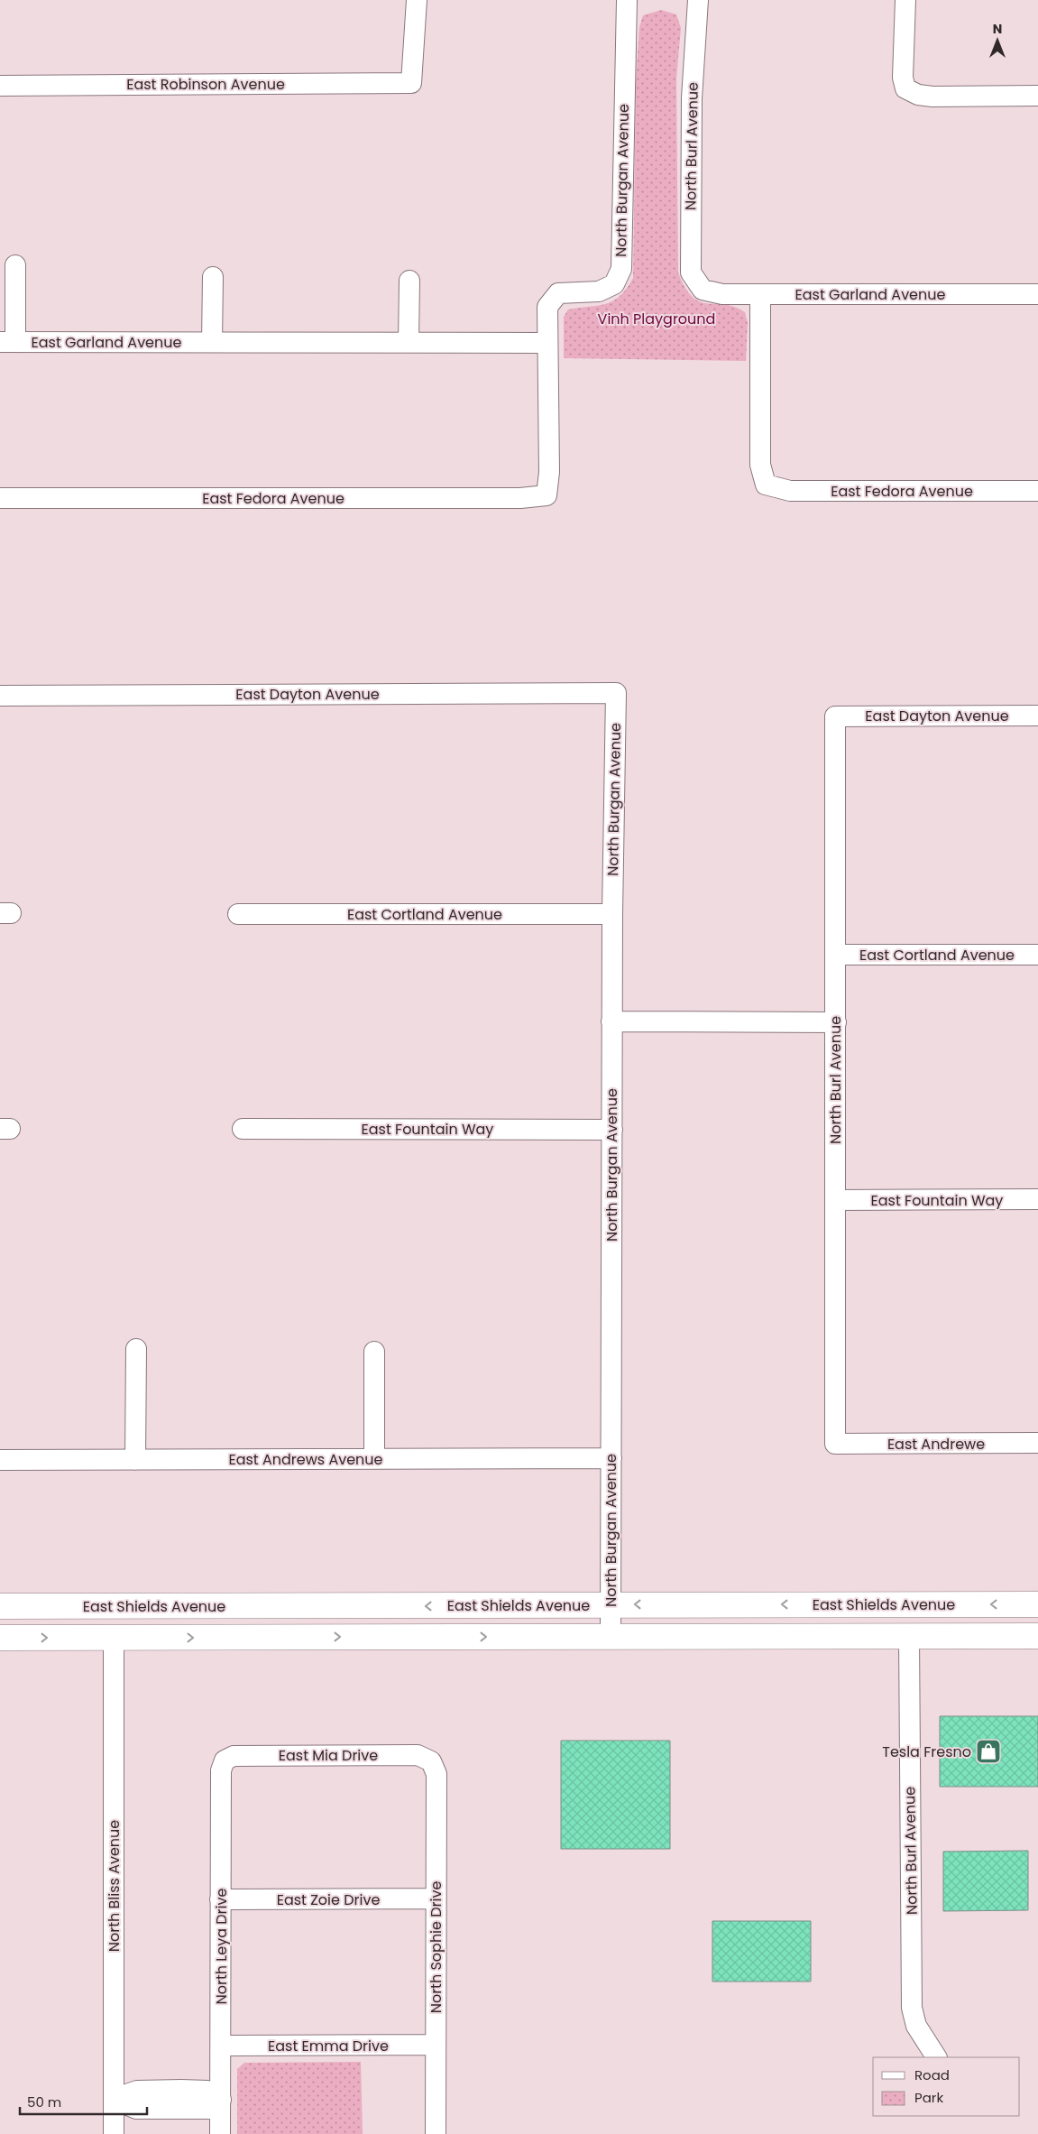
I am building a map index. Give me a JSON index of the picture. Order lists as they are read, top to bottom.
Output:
{
  "streets": {
    "main road": ["East Shields Avenue"],
    "street": [
      "East Robinson Avenue",
      "North Burl Avenue",
      "North Burgan Avenue",
      "East Garland Avenue",
      "East Fedora Avenue",
      "East Dayton Avenue",
      "East Cortland Avenue",
      "East Fountain Way",
      "East Andrewe",
      "East Andrews Avenue",
      "East Mia Drive",
      "North Bliss Avenue",
      "East Zoie Drive",
      "North Leya Drive",
      "North Sophie Drive",
      "East Emma Drive"
    ]
  },
  "crossings": [
    ["North Burl Avenue", "East Garland Avenue"],
    ["North Burl Avenue", "East Dayton Avenue"],
    ["North Burl Avenue", "East Cortland Avenue"],
    ["North Burl Avenue", "East Fountain Way"],
    ["North Burl Avenue", "East Andrewe"],
    ["North Burgan Avenue", "East Garland Avenue"],
    ["North Burgan Avenue", "East Fedora Avenue"],
    ["North Burgan Avenue", "East Dayton Avenue"],
    ["North Burgan Avenue", "East Cortland Avenue"],
    ["North Burgan Avenue", "East Fountain Way"],
    ["North Burgan Avenue", "East Andrews Avenue"],
    ["North Burgan Avenue", "East Shields Avenue"],
    ["East Garland Avenue", "East Fedora Avenue"],
    ["East Mia Drive", "North Leya Drive"],
    ["East Mia Drive", "North Sophie Drive"],
    ["East Zoie Drive", "North Leya Drive"],
    ["East Zoie Drive", "North Sophie Drive"],
    ["North Leya Drive", "East Emma Drive"],
    ["North Sophie Drive", "East Emma Drive"]
  ],
  "parks": ["Vinh Playground"],
  "places": {
    "shop": ["Tesla Fresno"]
  },
  "legend": ["Road", "Park"],
  "scale_bar": "50 m",
  "north": "top"
}
